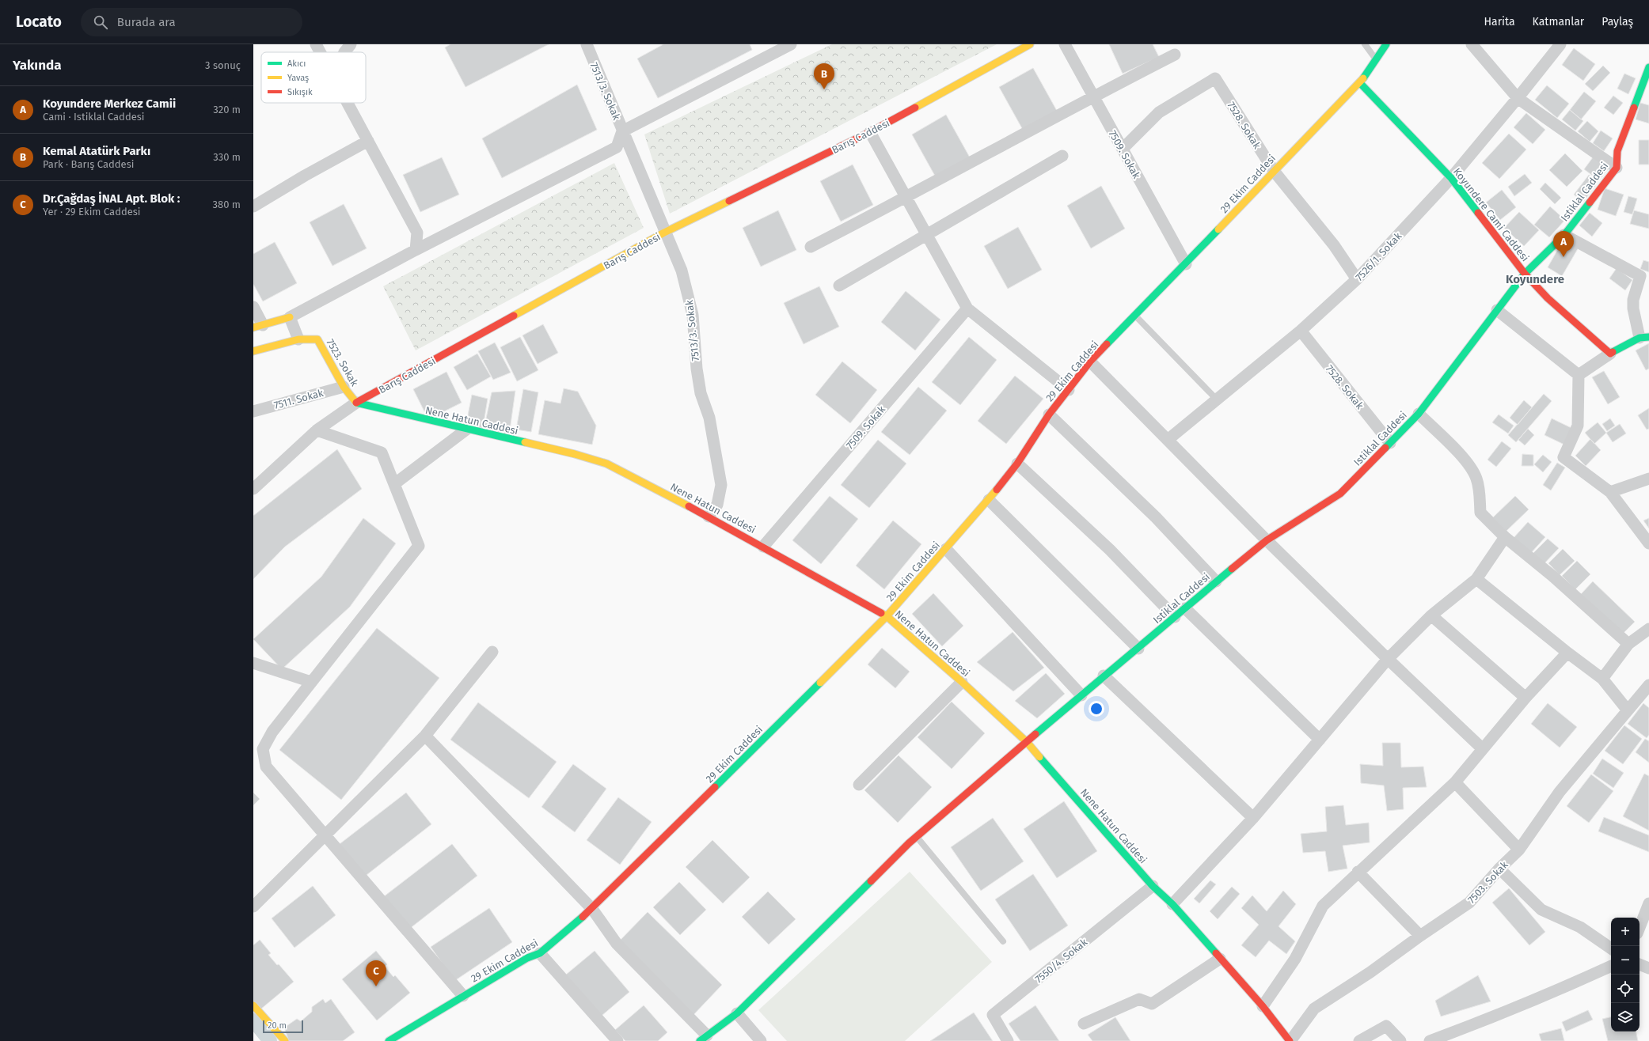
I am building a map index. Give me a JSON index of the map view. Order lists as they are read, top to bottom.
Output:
{
  "streets": {
    "street": [
      "7513/3. Sokak",
      "7528. Sokak",
      "Barış Caddesi",
      "7509. Sokak",
      "29 Ekim Caddesi",
      "Istiklal Caddesi",
      "Koyundere Cami Caddesi",
      "7526/1. Sokak",
      "7523. Sokak",
      "7511. Sokak",
      "Nene Hatun Caddesi",
      "7503. Sokak",
      "7550/4. Sokak"
    ]
  },
  "crossings": [
    ["7513/3. Sokak", "Barış Caddesi"],
    ["7513/3. Sokak", "Nene Hatun Caddesi"],
    ["7528. Sokak", "7509. Sokak"],
    ["7528. Sokak", "29 Ekim Caddesi"],
    ["7528. Sokak", "Istiklal Caddesi"],
    ["7528. Sokak", "7526/1. Sokak"],
    ["Barış Caddesi", "7523. Sokak"],
    ["Barış Caddesi", "Nene Hatun Caddesi"],
    ["7509. Sokak", "29 Ekim Caddesi"],
    ["7509. Sokak", "Nene Hatun Caddesi"],
    ["29 Ekim Caddesi", "Koyundere Cami Caddesi"],
    ["29 Ekim Caddesi", "Nene Hatun Caddesi"],
    ["Istiklal Caddesi", "Koyundere Cami Caddesi"],
    ["Istiklal Caddesi", "Nene Hatun Caddesi"],
    ["Koyundere Cami Caddesi", "7526/1. Sokak"],
    ["7523. Sokak", "7511. Sokak"],
    ["7523. Sokak", "Nene Hatun Caddesi"],
    ["Nene Hatun Caddesi", "7503. Sokak"],
    ["Nene Hatun Caddesi", "7550/4. Sokak"]
  ],
  "districts": ["Koyundere"],
  "legend": ["Akıcı", "Yavaş", "Sıkışık"],
  "scale_bar": "20 m",
  "page": {
    "header": "Locato",
    "search": "Burada ara",
    "nav": ["Harita", "Katmanlar", "Paylaş"],
    "heading": ["Yakında", "3 sonuç"],
    "pins": ["B", "A", "C"],
    "list": [
      {
        "mark": "A",
        "name": "Koyundere Merkez Camii",
        "note": "Cami · Istiklal Caddesi",
        "value": "320 m"
      },
      {
        "mark": "B",
        "name": "Kemal Atatürk Parkı",
        "note": "Park · Barış Caddesi",
        "value": "330 m"
      },
      {
        "mark": "C",
        "name": "Dr.Çağdaş İNAL Apt. Blok :",
        "note": "Yer · 29 Ekim Caddesi",
        "value": "380 m"
      }
    ],
    "map_buttons": ["+", "−"],
    "scale": "20 m"
  }
}
